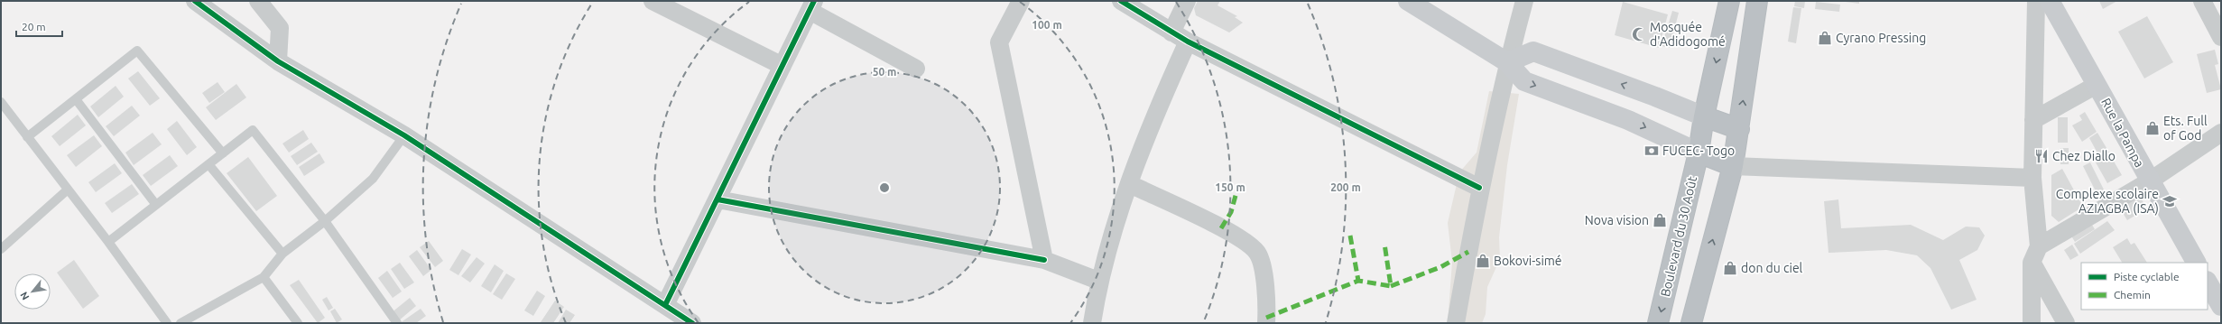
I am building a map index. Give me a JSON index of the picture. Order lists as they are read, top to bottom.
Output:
{
  "streets": {
    "highway": ["Boulevard du 30 Août"],
    "street": ["Rue la Pampa"]
  },
  "places": {
    "mosque": ["Mosquée d'Adidogomé"],
    "shop": [
      "Cyrano Pressing",
      "Ets. Full of God",
      "Nova vision",
      "Bokovi-simé",
      "don du ciel"
    ],
    "bank": ["FUCEC- Togo"],
    "restaurant": ["Chez Diallo"],
    "school or university": ["Complexe scolaire AZIAGBA (ISA)"]
  },
  "legend": ["Piste cyclable", "Chemin"],
  "scale_bar": "20 m",
  "north": "bottom left",
  "rings": [
    "100 m",
    "50 m",
    "150 m",
    "200 m"
  ]
}
